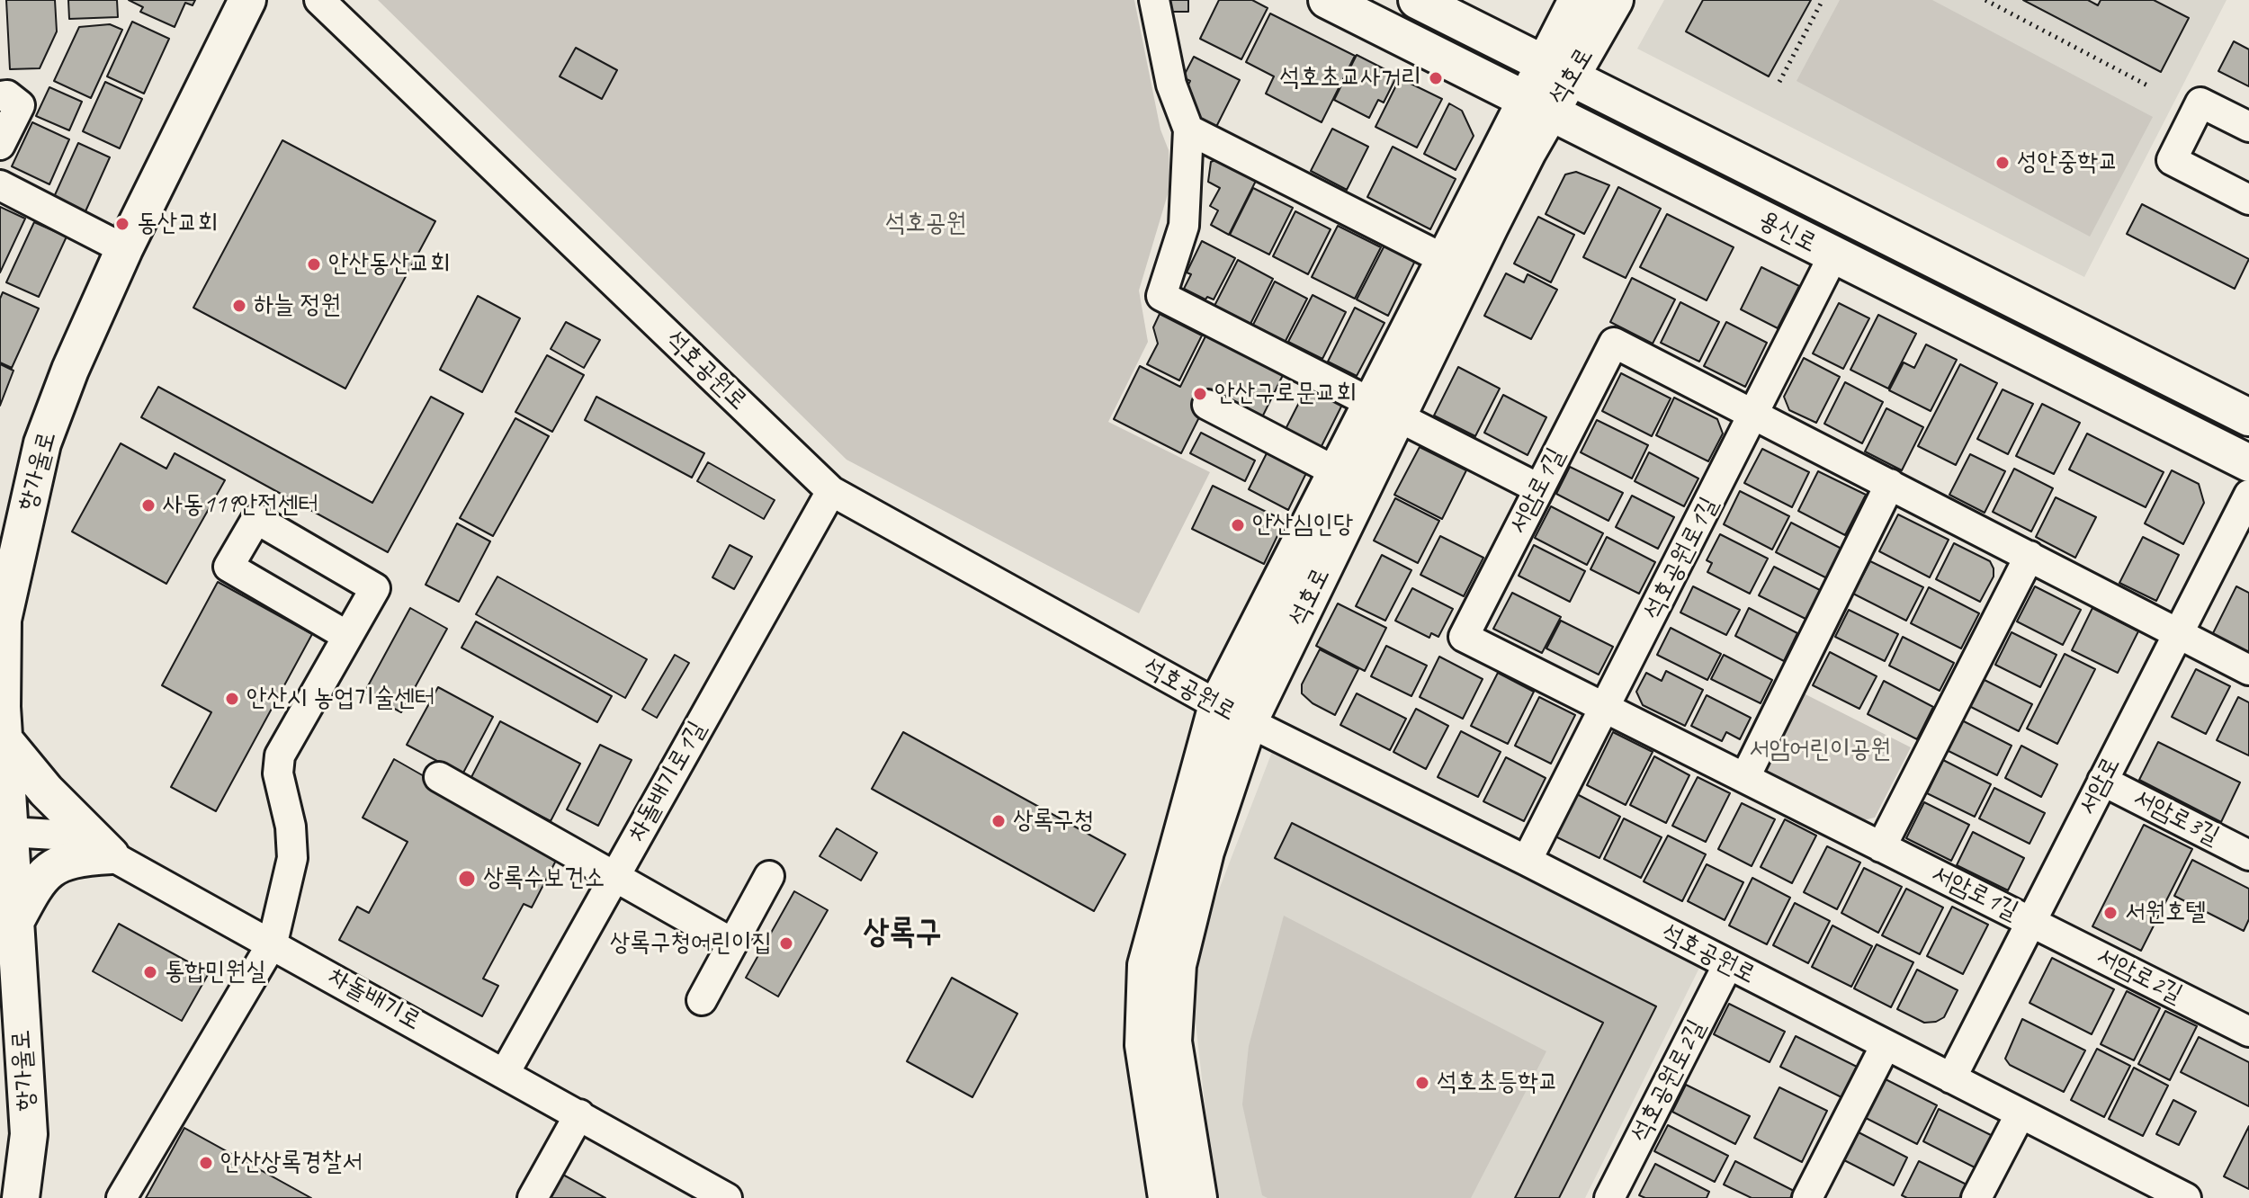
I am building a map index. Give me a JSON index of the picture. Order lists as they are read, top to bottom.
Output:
{
  "streets": {
    "main road": ["석호로", "용신로", "항가울로"],
    "street": [
      "석호공원로",
      "서암로1길",
      "석호공원로1길",
      "차돌배기로1길",
      "서암로",
      "서암로3길",
      "서암로2길",
      "차돌배기로",
      "석호공원로2길"
    ]
  },
  "crossings": [
    ["석호로", "용신로"],
    ["석호로", "석호공원로"],
    ["용신로", "석호공원로1길"],
    ["석호공원로", "석호공원로1길"],
    ["석호공원로", "차돌배기로1길"],
    ["석호공원로", "서암로"],
    ["석호공원로", "석호공원로2길"],
    ["항가울로", "차돌배기로"],
    ["서암로1길", "석호공원로1길"],
    ["서암로1길", "서암로"],
    ["서암로1길", "서암로2길"],
    ["차돌배기로1길", "차돌배기로"],
    ["서암로", "서암로3길"],
    ["서암로", "서암로2길"]
  ],
  "districts": ["상록구"],
  "parks": ["석호공원", "서암어린이공원"],
  "places": [
    "석호초교사거리",
    "성안중학교",
    "동산교회",
    "안산동산교회",
    "하늘 정원",
    "안산구로문교회",
    "사동119안전센터",
    "안산심인당",
    "안산시 농업기술센터",
    "상록구청",
    "상록수보건소",
    "서원호텔",
    "상록구청어린이집",
    "통합민원실",
    "석호초등학교",
    "안산상록경찰서"
  ]
}
